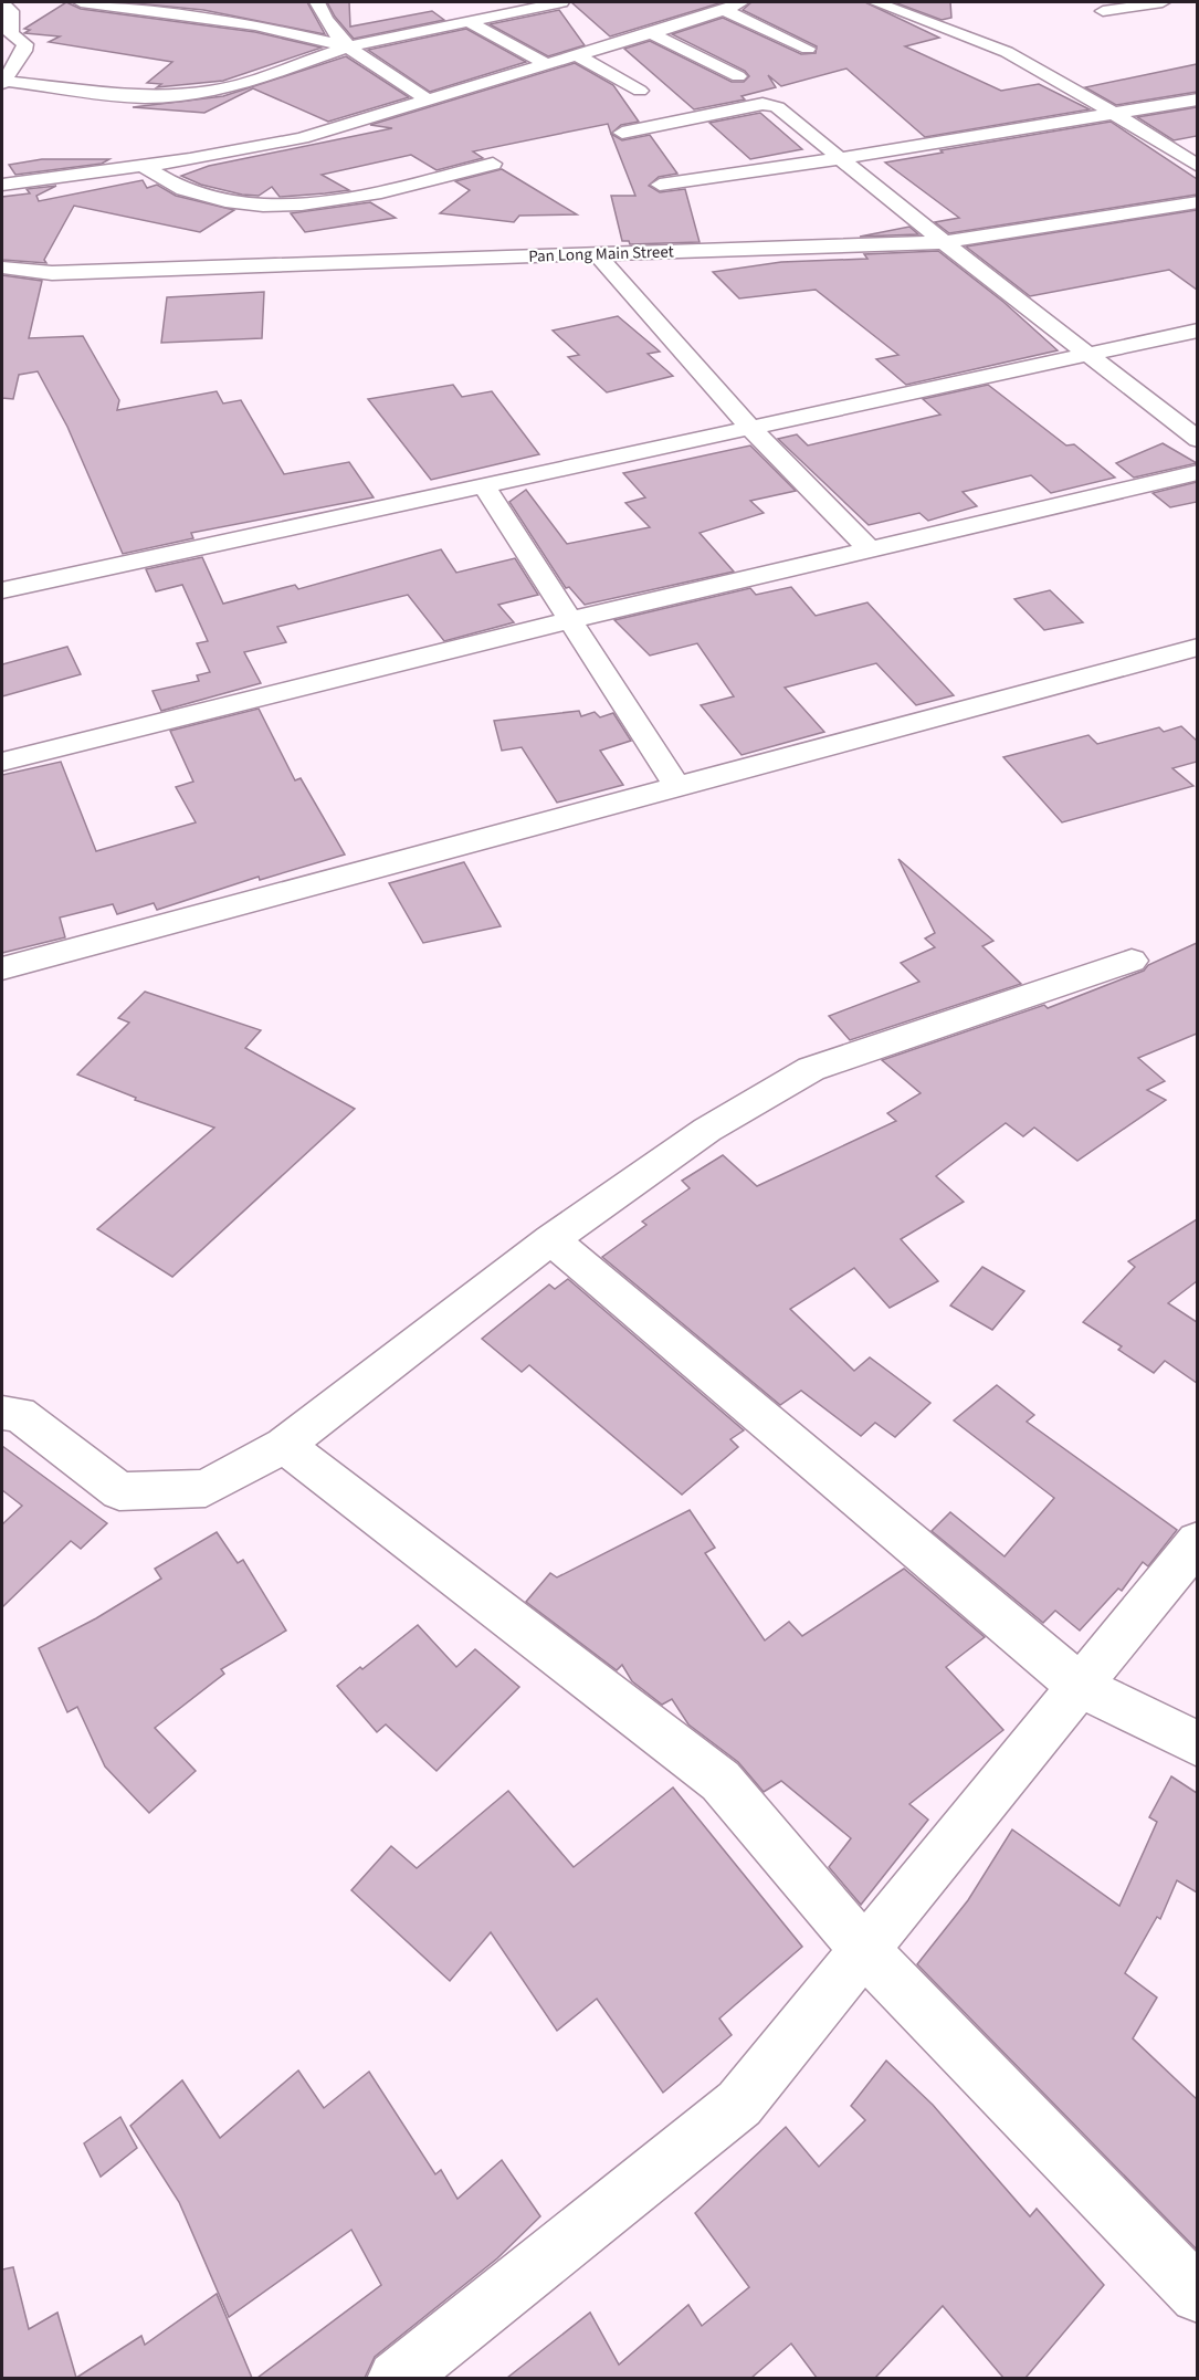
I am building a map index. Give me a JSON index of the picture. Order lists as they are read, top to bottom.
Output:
{
  "streets": {
    "street": ["Pan Long Main Street"]
  }
}
